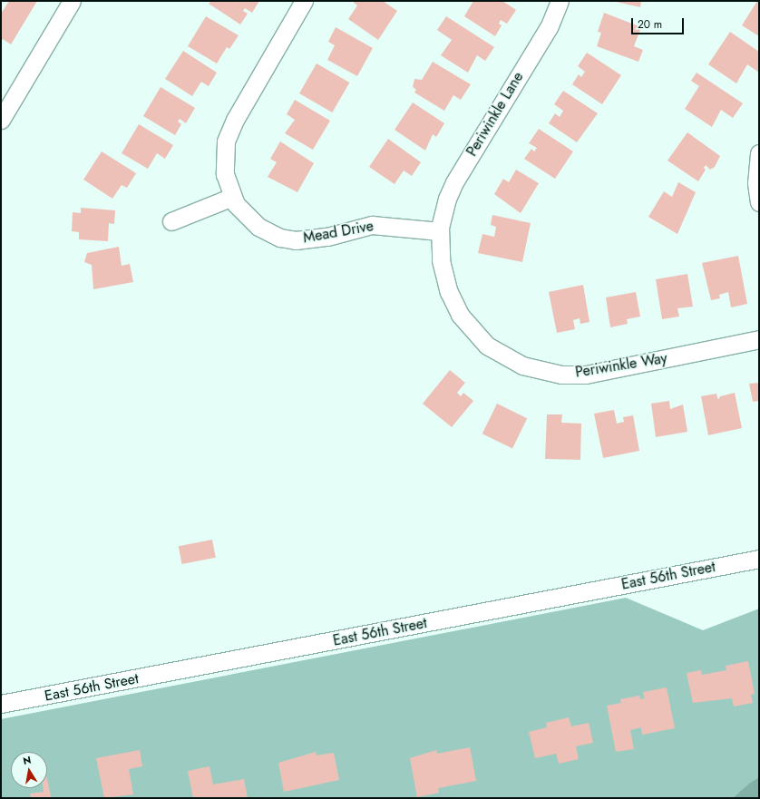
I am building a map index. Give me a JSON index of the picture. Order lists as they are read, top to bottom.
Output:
{
  "streets": {
    "street": [
      "Periwinkle Lane",
      "Mead Drive",
      "Periwinkle Way",
      "East 56th Street"
    ]
  },
  "crossings": [
    ["Periwinkle Lane", "Mead Drive"],
    ["Periwinkle Lane", "Periwinkle Way"],
    ["Mead Drive", "Periwinkle Way"]
  ],
  "scale_bar": "20 m",
  "north": "top"
}
